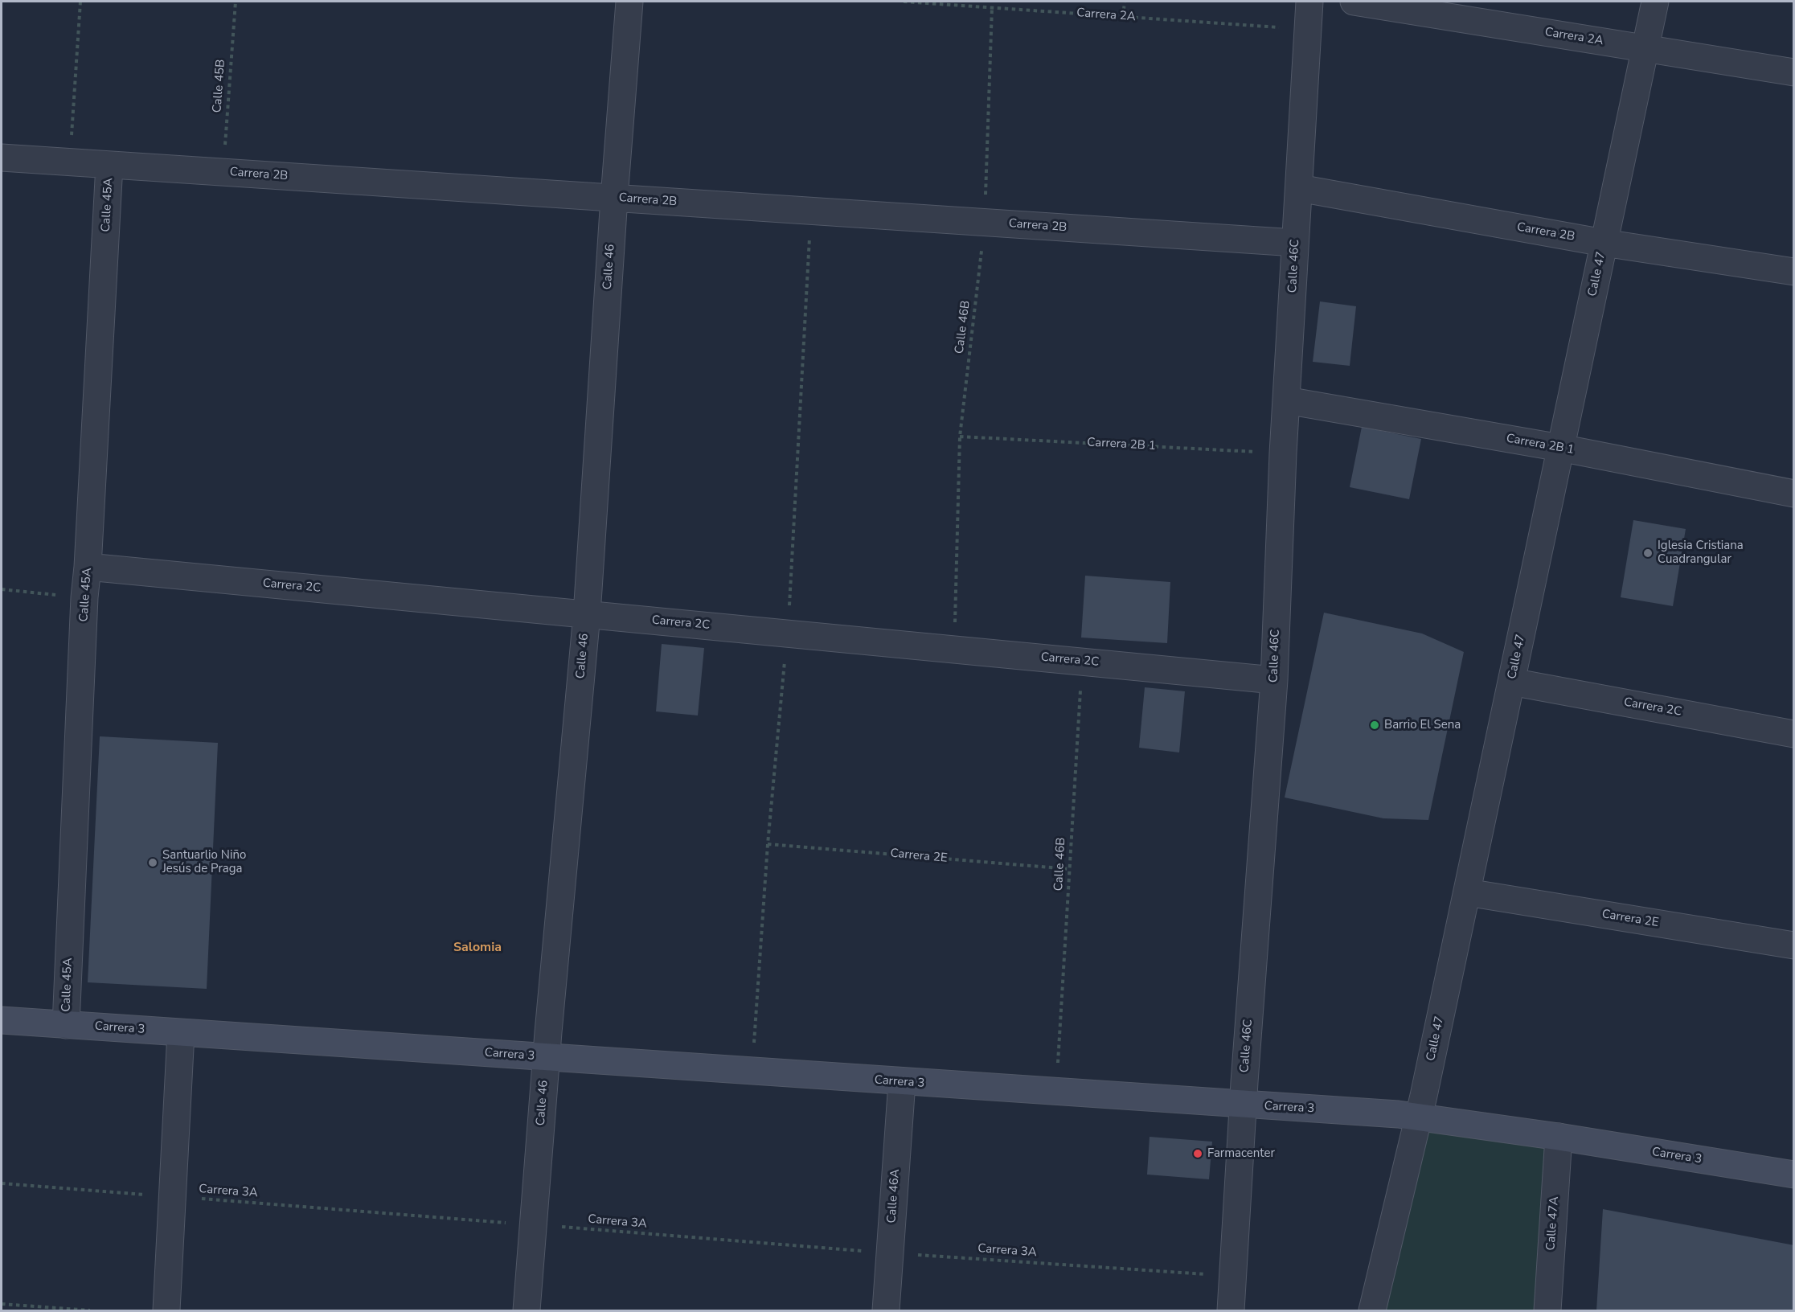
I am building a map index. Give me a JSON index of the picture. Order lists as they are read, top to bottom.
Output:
{
  "streets": {
    "street": [
      "Carrera 2A",
      "Carrera 2B",
      "Calle 45A",
      "Calle 46C",
      "Calle 46",
      "Calle 47",
      "Carrera 2B 1",
      "Carrera 2C",
      "Carrera 2E",
      "Carrera 3",
      "Calle 46A",
      "Calle 47A"
    ],
    "path": ["Calle 45B", "Calle 46B", "Carrera 3A"]
  },
  "crossings": [
    ["Carrera 2A", "Calle 46C"],
    ["Carrera 2A", "Calle 47"],
    ["Carrera 2A", "Calle 46B"],
    ["Calle 45B", "Carrera 2B"],
    ["Carrera 2B", "Calle 45A"],
    ["Carrera 2B", "Calle 46C"],
    ["Carrera 2B", "Calle 46"],
    ["Carrera 2B", "Calle 47"],
    ["Carrera 2B", "Calle 46B"],
    ["Calle 45A", "Carrera 2C"],
    ["Calle 45A", "Carrera 3"],
    ["Calle 46C", "Carrera 2B 1"],
    ["Calle 46C", "Carrera 2C"],
    ["Calle 46C", "Carrera 3"],
    ["Calle 46C", "Carrera 3A"],
    ["Calle 46", "Carrera 2C"],
    ["Calle 46", "Carrera 3"],
    ["Calle 46", "Carrera 3A"],
    ["Calle 47", "Carrera 2B 1"],
    ["Calle 47", "Carrera 2C"],
    ["Calle 47", "Carrera 2E"],
    ["Calle 47", "Carrera 3"],
    ["Calle 46B", "Carrera 2B 1"],
    ["Calle 46B", "Carrera 2C"],
    ["Calle 46B", "Carrera 2E"],
    ["Carrera 3", "Calle 46A"],
    ["Carrera 3", "Calle 47A"],
    ["Carrera 3A", "Calle 46A"]
  ],
  "districts": ["Salomia"],
  "places": [
    "Iglesia Cristiana Cuadrangular",
    "Barrio El Sena",
    "Santuarlio Niño Jesús de Praga",
    "Farmacenter"
  ]
}
